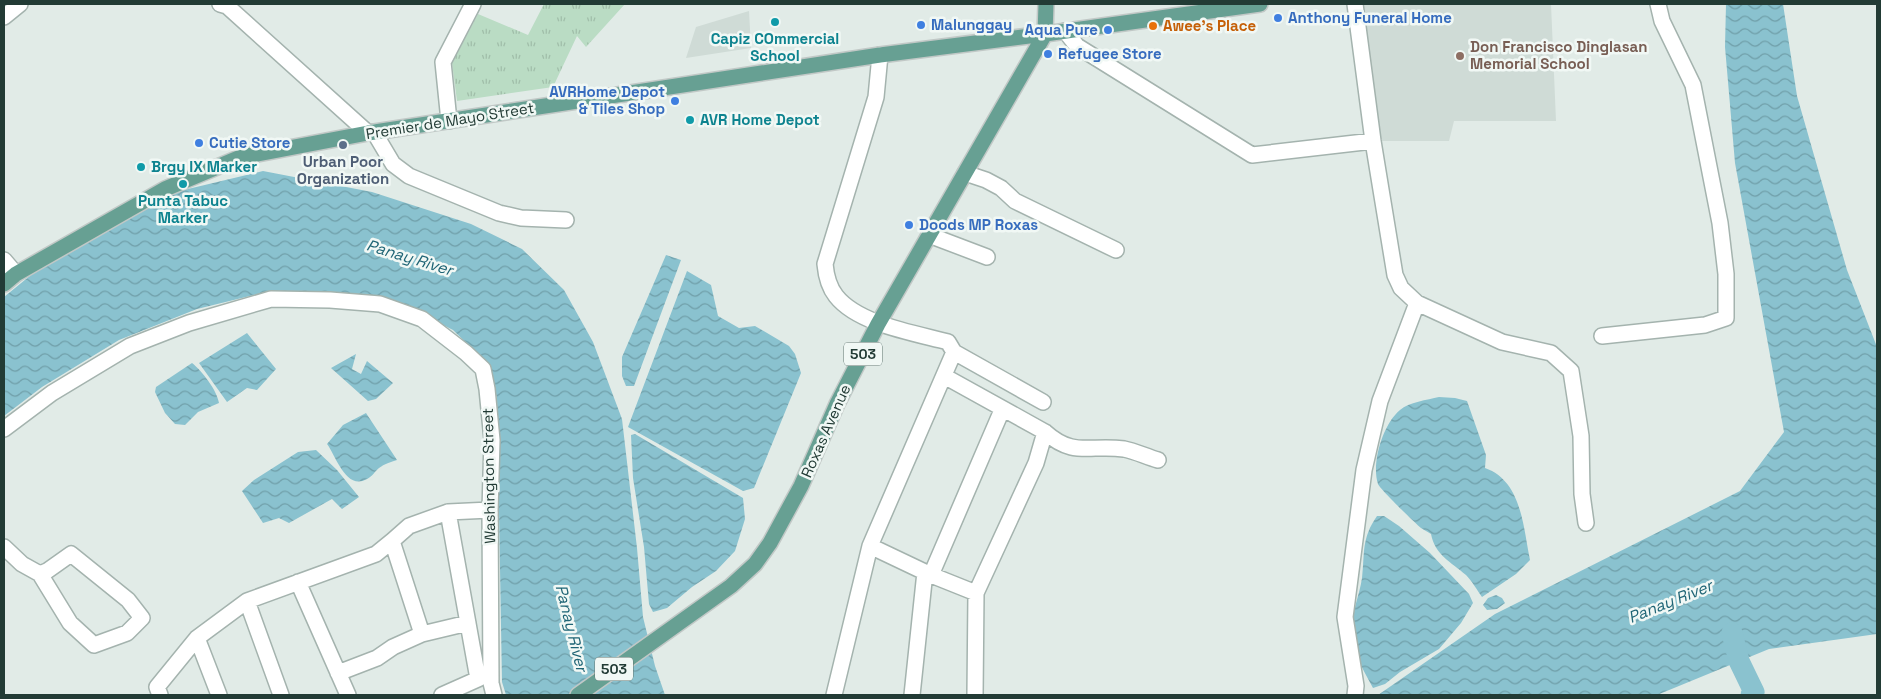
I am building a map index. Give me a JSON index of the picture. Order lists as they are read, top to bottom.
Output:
{
  "streets": {
    "main road": ["Premier de Mayo Street", "503", "Roxas Avenue"],
    "street": ["Washington Street"]
  },
  "crossings": [
    ["Premier de Mayo Street", "Roxas Avenue"]
  ],
  "water": ["Panay River"],
  "places": [
    "Anthony Funeral Home",
    "Capiz COmmercial School",
    "Malunggay",
    "Awee's Place",
    "Aqua Pure",
    "Refugee Store",
    "Don Francisco Dinglasan Memorial School",
    "AVRHome Depot & Tiles Shop",
    "AVR Home Depot",
    "Cutie Store",
    "Urban Poor Organization",
    "Brgy IX Marker",
    "Punta Tabuc Marker",
    "Doods MP Roxas"
  ]
}
